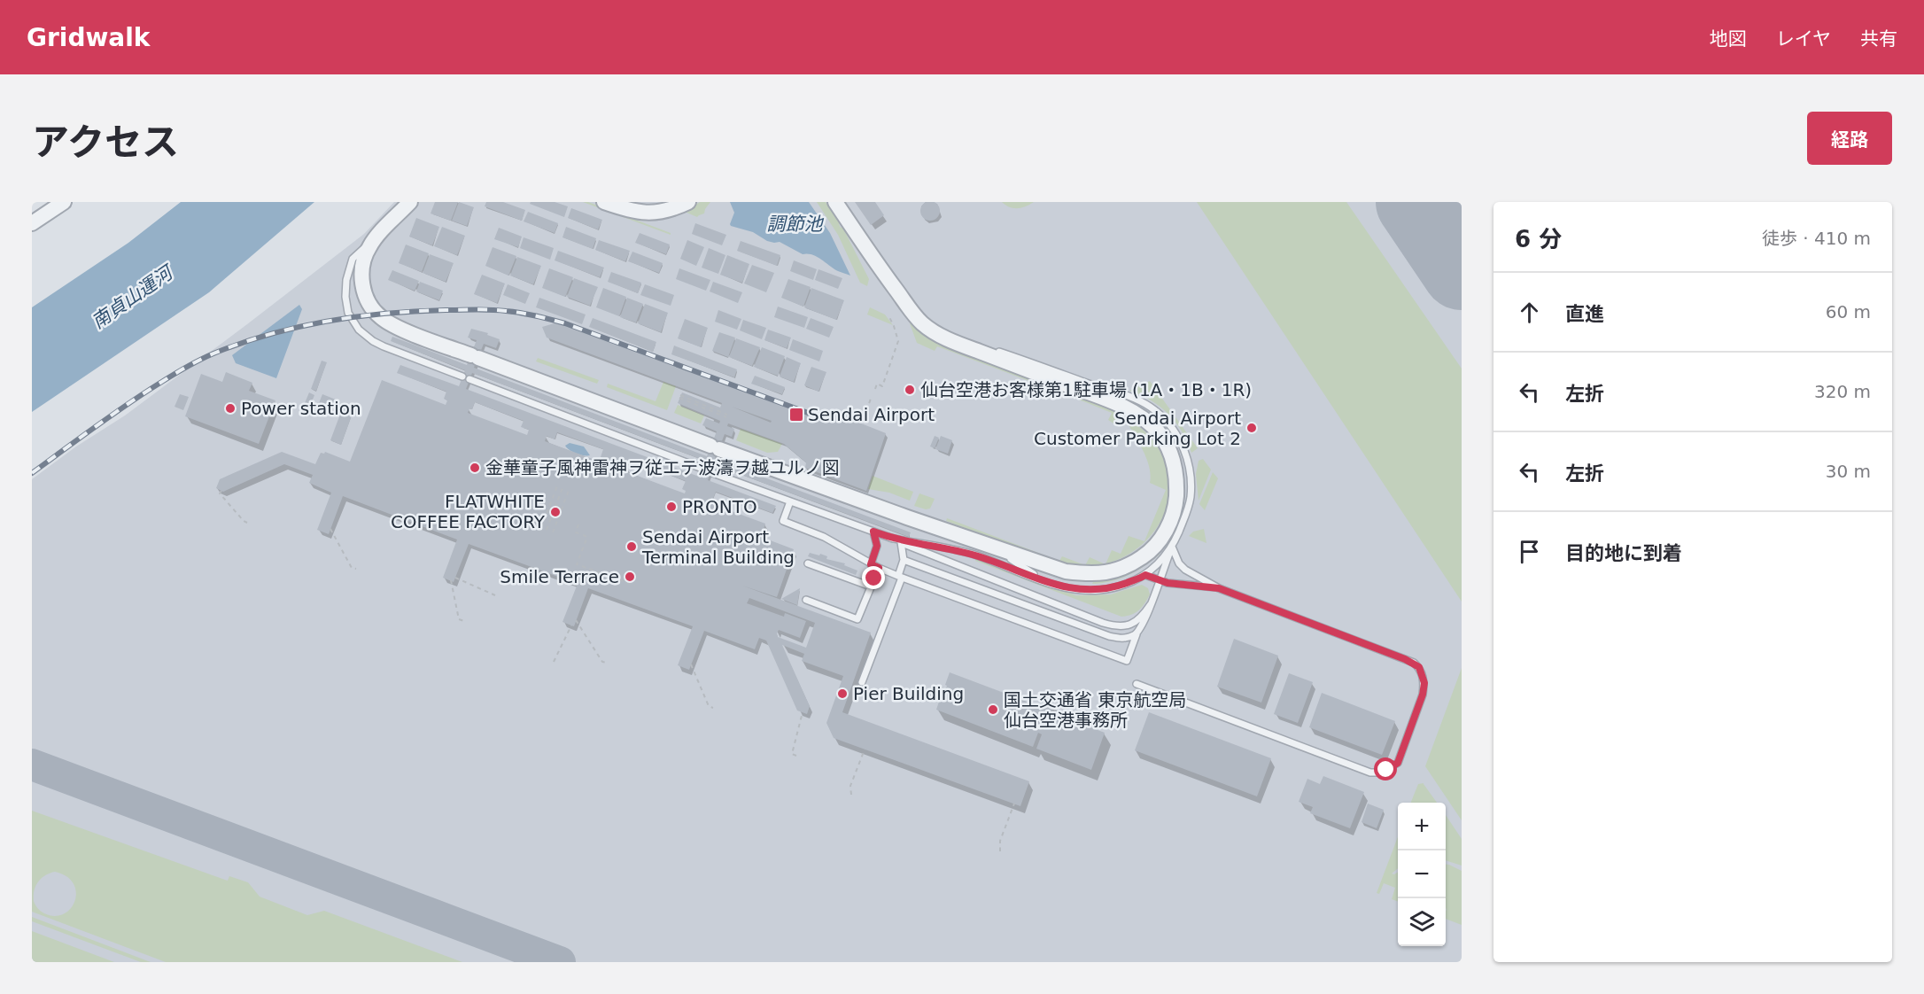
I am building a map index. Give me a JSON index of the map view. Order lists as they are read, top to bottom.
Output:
{
  "water": ["調節池", "南貞山運河"],
  "places": {
    "other": [
      "仙台空港お客様第1駐車場 (1A・1B・1R)",
      "Power station",
      "Sendai Airport Customer Parking Lot 2",
      "金華童子風神雷神ヲ従エテ波濤ヲ越ユルノ図",
      "PRONTO",
      "FLATWHITE COFFEE FACTORY",
      "Sendai Airport Terminal Building",
      "Smile Terrace",
      "Pier Building",
      "国土交通省 東京航空局 仙台空港事務所"
    ],
    "transit": ["Sendai Airport"]
  },
  "page": {
    "header": "Gridwalk",
    "nav": ["地図", "レイヤ", "共有"],
    "title": "アクセス",
    "buttons": "経路",
    "heading": ["6 分", "徒歩 · 410 m"],
    "list": [
      ["直進", "60 m"],
      ["左折", "320 m"],
      ["左折", "30 m"],
      "目的地に到着"
    ],
    "map_buttons": ["+", "−"]
  }
}
